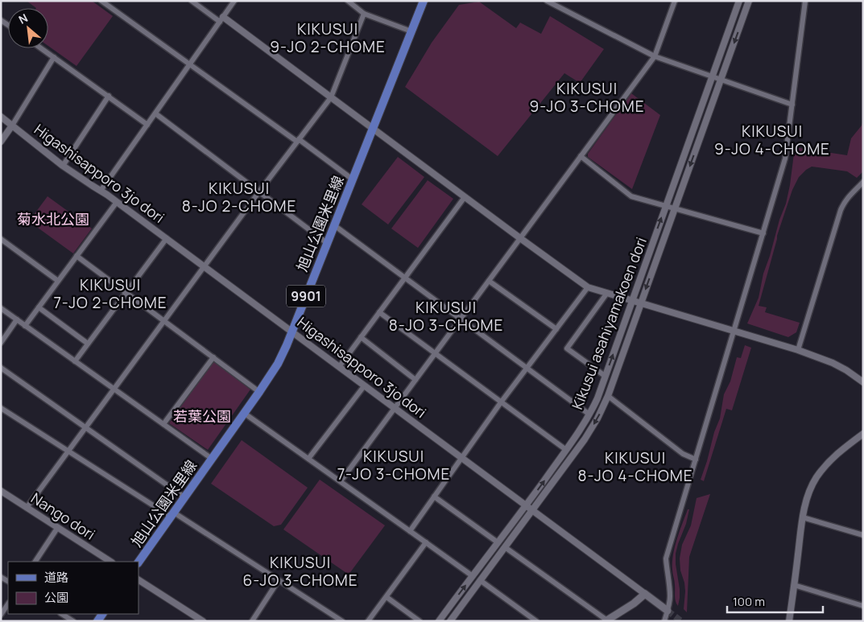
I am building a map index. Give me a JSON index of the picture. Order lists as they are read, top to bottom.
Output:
{
  "streets": {
    "main road": ["Higashisapporo 3jo dori", "旭山公園米里線", "9901"],
    "street": ["Kikusui asahiyamakoen dori", "Nango dori"]
  },
  "crossings": [
    ["Higashisapporo 3jo dori", "旭山公園米里線"],
    ["Higashisapporo 3jo dori", "Kikusui asahiyamakoen dori"]
  ],
  "districts": [
    "KIKUSUI 9-JO 2-CHOME",
    "KIKUSUI 9-JO 3-CHOME",
    "KIKUSUI 9-JO 4-CHOME",
    "KIKUSUI 8-JO 2-CHOME",
    "KIKUSUI 7-JO 2-CHOME",
    "KIKUSUI 8-JO 3-CHOME",
    "KIKUSUI 7-JO 3-CHOME",
    "KIKUSUI 8-JO 4-CHOME",
    "KIKUSUI 6-JO 3-CHOME"
  ],
  "parks": ["菊水北公園", "若葉公園"],
  "legend": ["道路", "公園"],
  "scale_bar": "100 m",
  "north": "top left"
}
